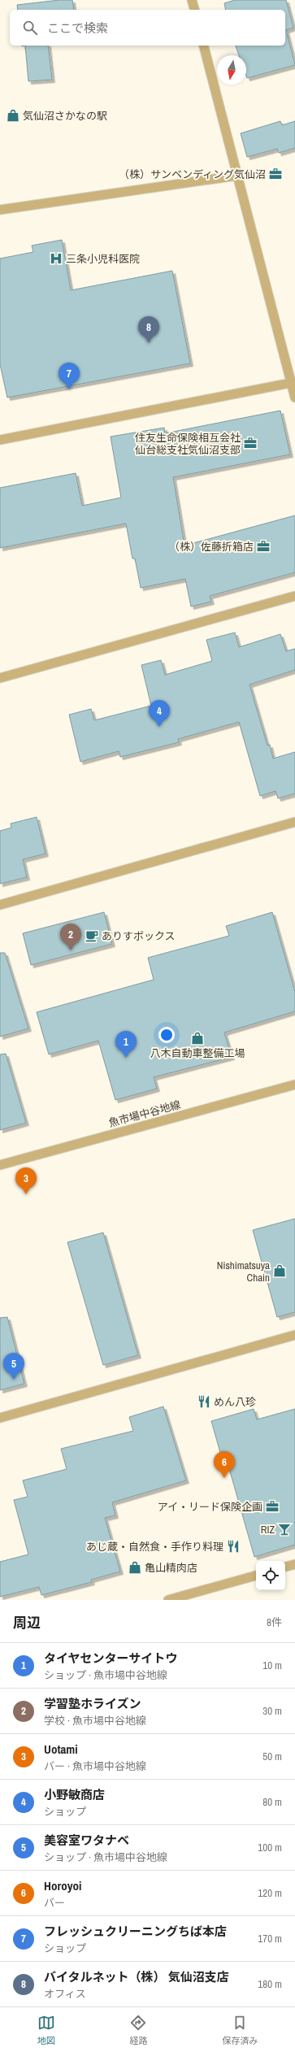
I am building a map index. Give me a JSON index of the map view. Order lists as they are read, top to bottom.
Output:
{
  "streets": {
    "street": ["魚市場中谷地線"]
  },
  "places": {
    "shop": [
      "気仙沼さかなの駅",
      "八木自動車整備工場",
      "Nishimatsuya Chain",
      "亀山精肉店"
    ],
    "office": [
      "（株）サンベンディング気仙沼",
      "住友生命保険相互会社 仙台総支社気仙沼支部",
      "（株）佐藤折箱店",
      "アイ・リード保険企画"
    ],
    "hospital": ["三条小児科医院"],
    "cafe": ["ありすボックス"],
    "restaurant": ["めん八珍", "あじ蔵・自然食・手作り料理"],
    "bar": ["RIZ"]
  },
  "north": "bottom",
  "page": {
    "search": "ここで検索",
    "pins": [
      "8",
      "7",
      "4",
      "2",
      "1",
      "3",
      "5",
      "6"
    ],
    "heading": ["周辺", "8件"],
    "list": [
      {
        "mark": "1",
        "name": "タイヤセンターサイトウ",
        "note": "ショップ · 魚市場中谷地線",
        "value": "10 m"
      },
      {
        "mark": "2",
        "name": "学習塾ホライズン",
        "note": "学校 · 魚市場中谷地線",
        "value": "30 m"
      },
      {
        "mark": "3",
        "name": "Uotami",
        "note": "バー · 魚市場中谷地線",
        "value": "50 m"
      },
      {
        "mark": "4",
        "name": "小野敏商店",
        "note": "ショップ",
        "value": "80 m"
      },
      {
        "mark": "5",
        "name": "美容室ワタナベ",
        "note": "ショップ · 魚市場中谷地線",
        "value": "100 m"
      },
      {
        "mark": "6",
        "name": "Horoyoi",
        "note": "バー",
        "value": "120 m"
      },
      {
        "mark": "7",
        "name": "フレッシュクリーニングちば本店",
        "note": "ショップ",
        "value": "170 m"
      },
      {
        "mark": "8",
        "name": "バイタルネット（株） 気仙沼支店",
        "note": "オフィス",
        "value": "180 m"
      }
    ],
    "nav": ["地図", "経路", "保存済み"]
  }
}
